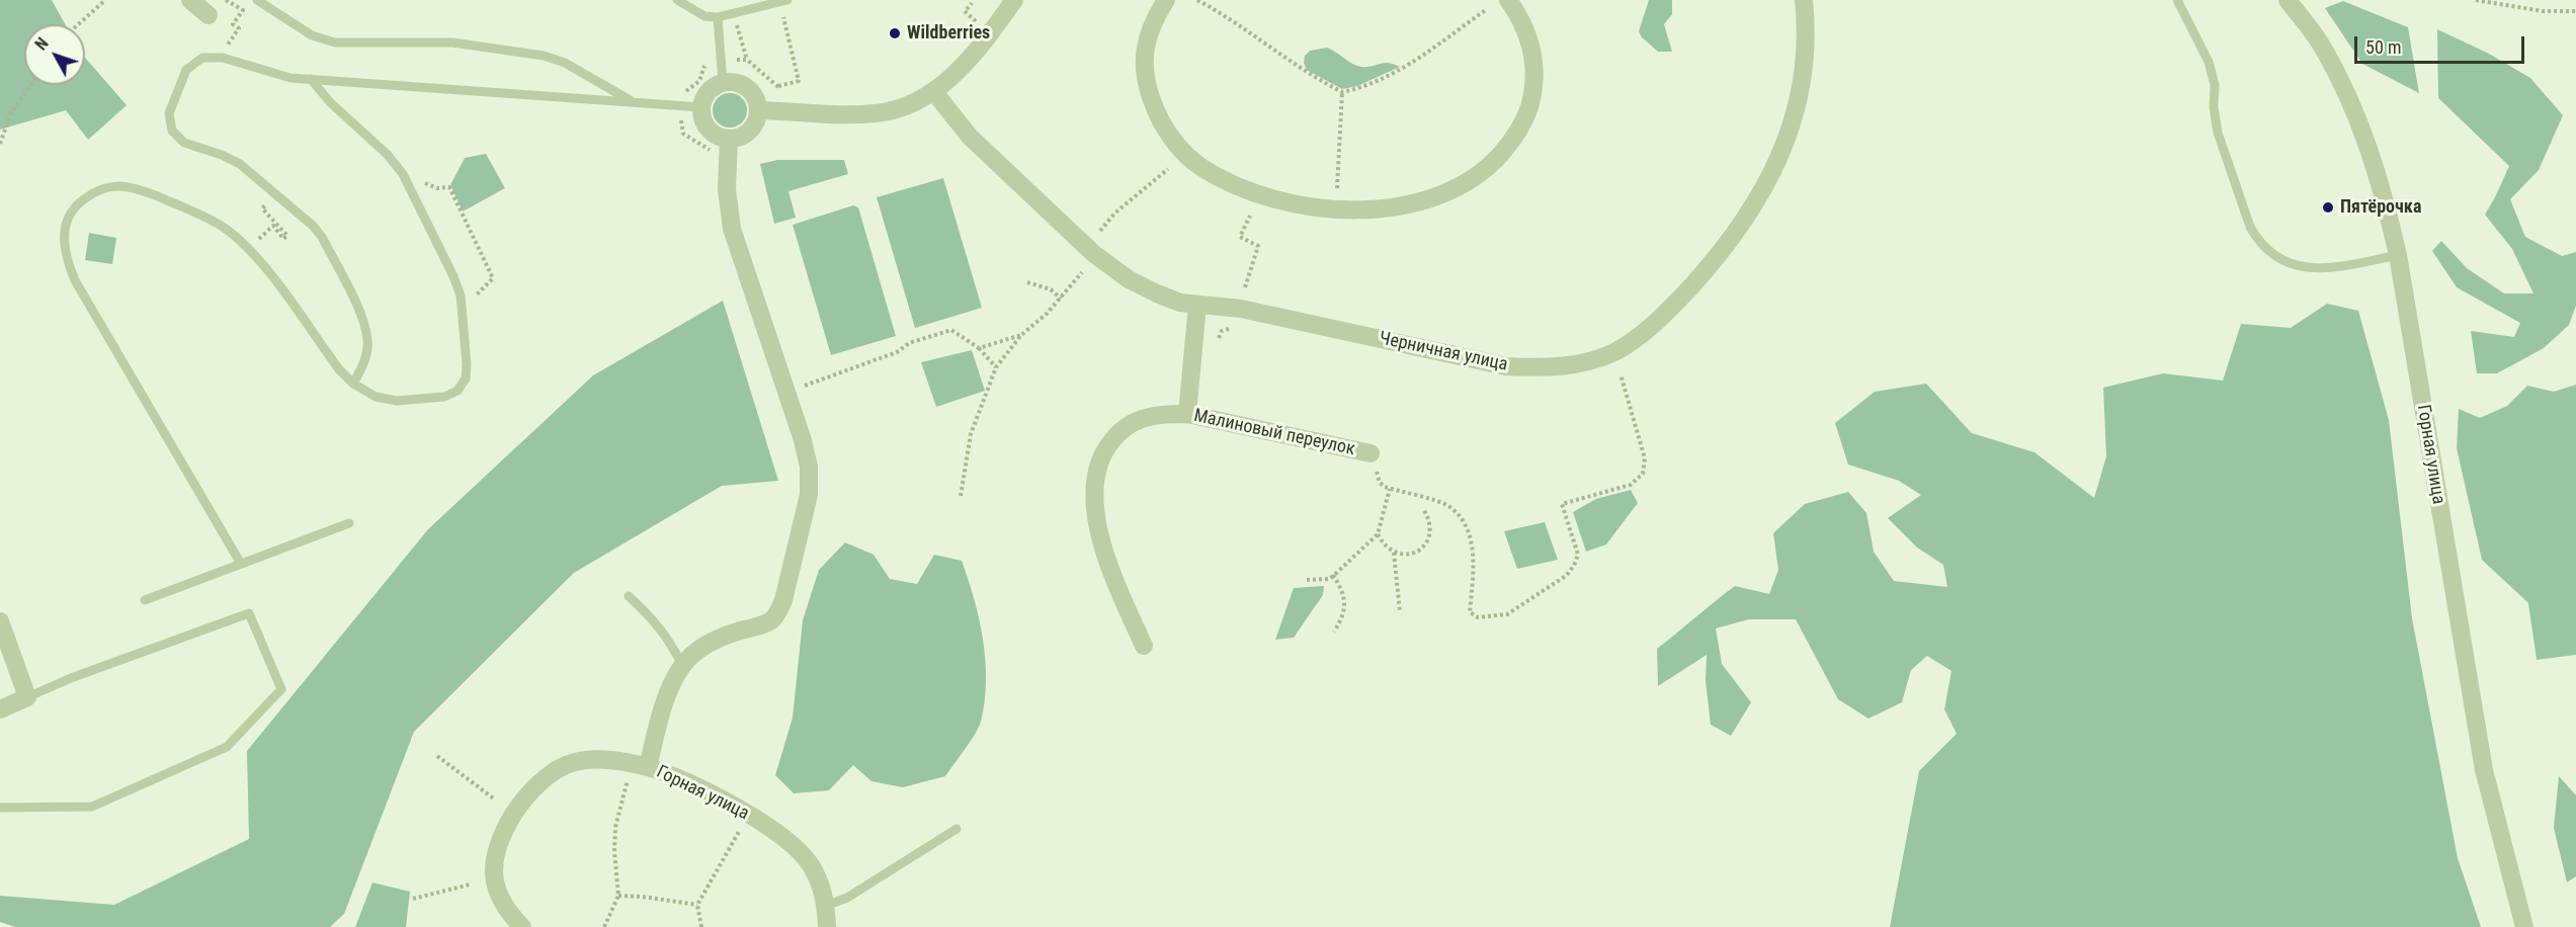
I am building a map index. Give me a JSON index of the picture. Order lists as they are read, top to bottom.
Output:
{
  "streets": {
    "street": ["Черничная улица", "Малиновый переулок", "Горная улица"]
  },
  "places": ["Wildberries", "Пятёрочка"],
  "scale_bar": "50 m",
  "north": "top left"
}
